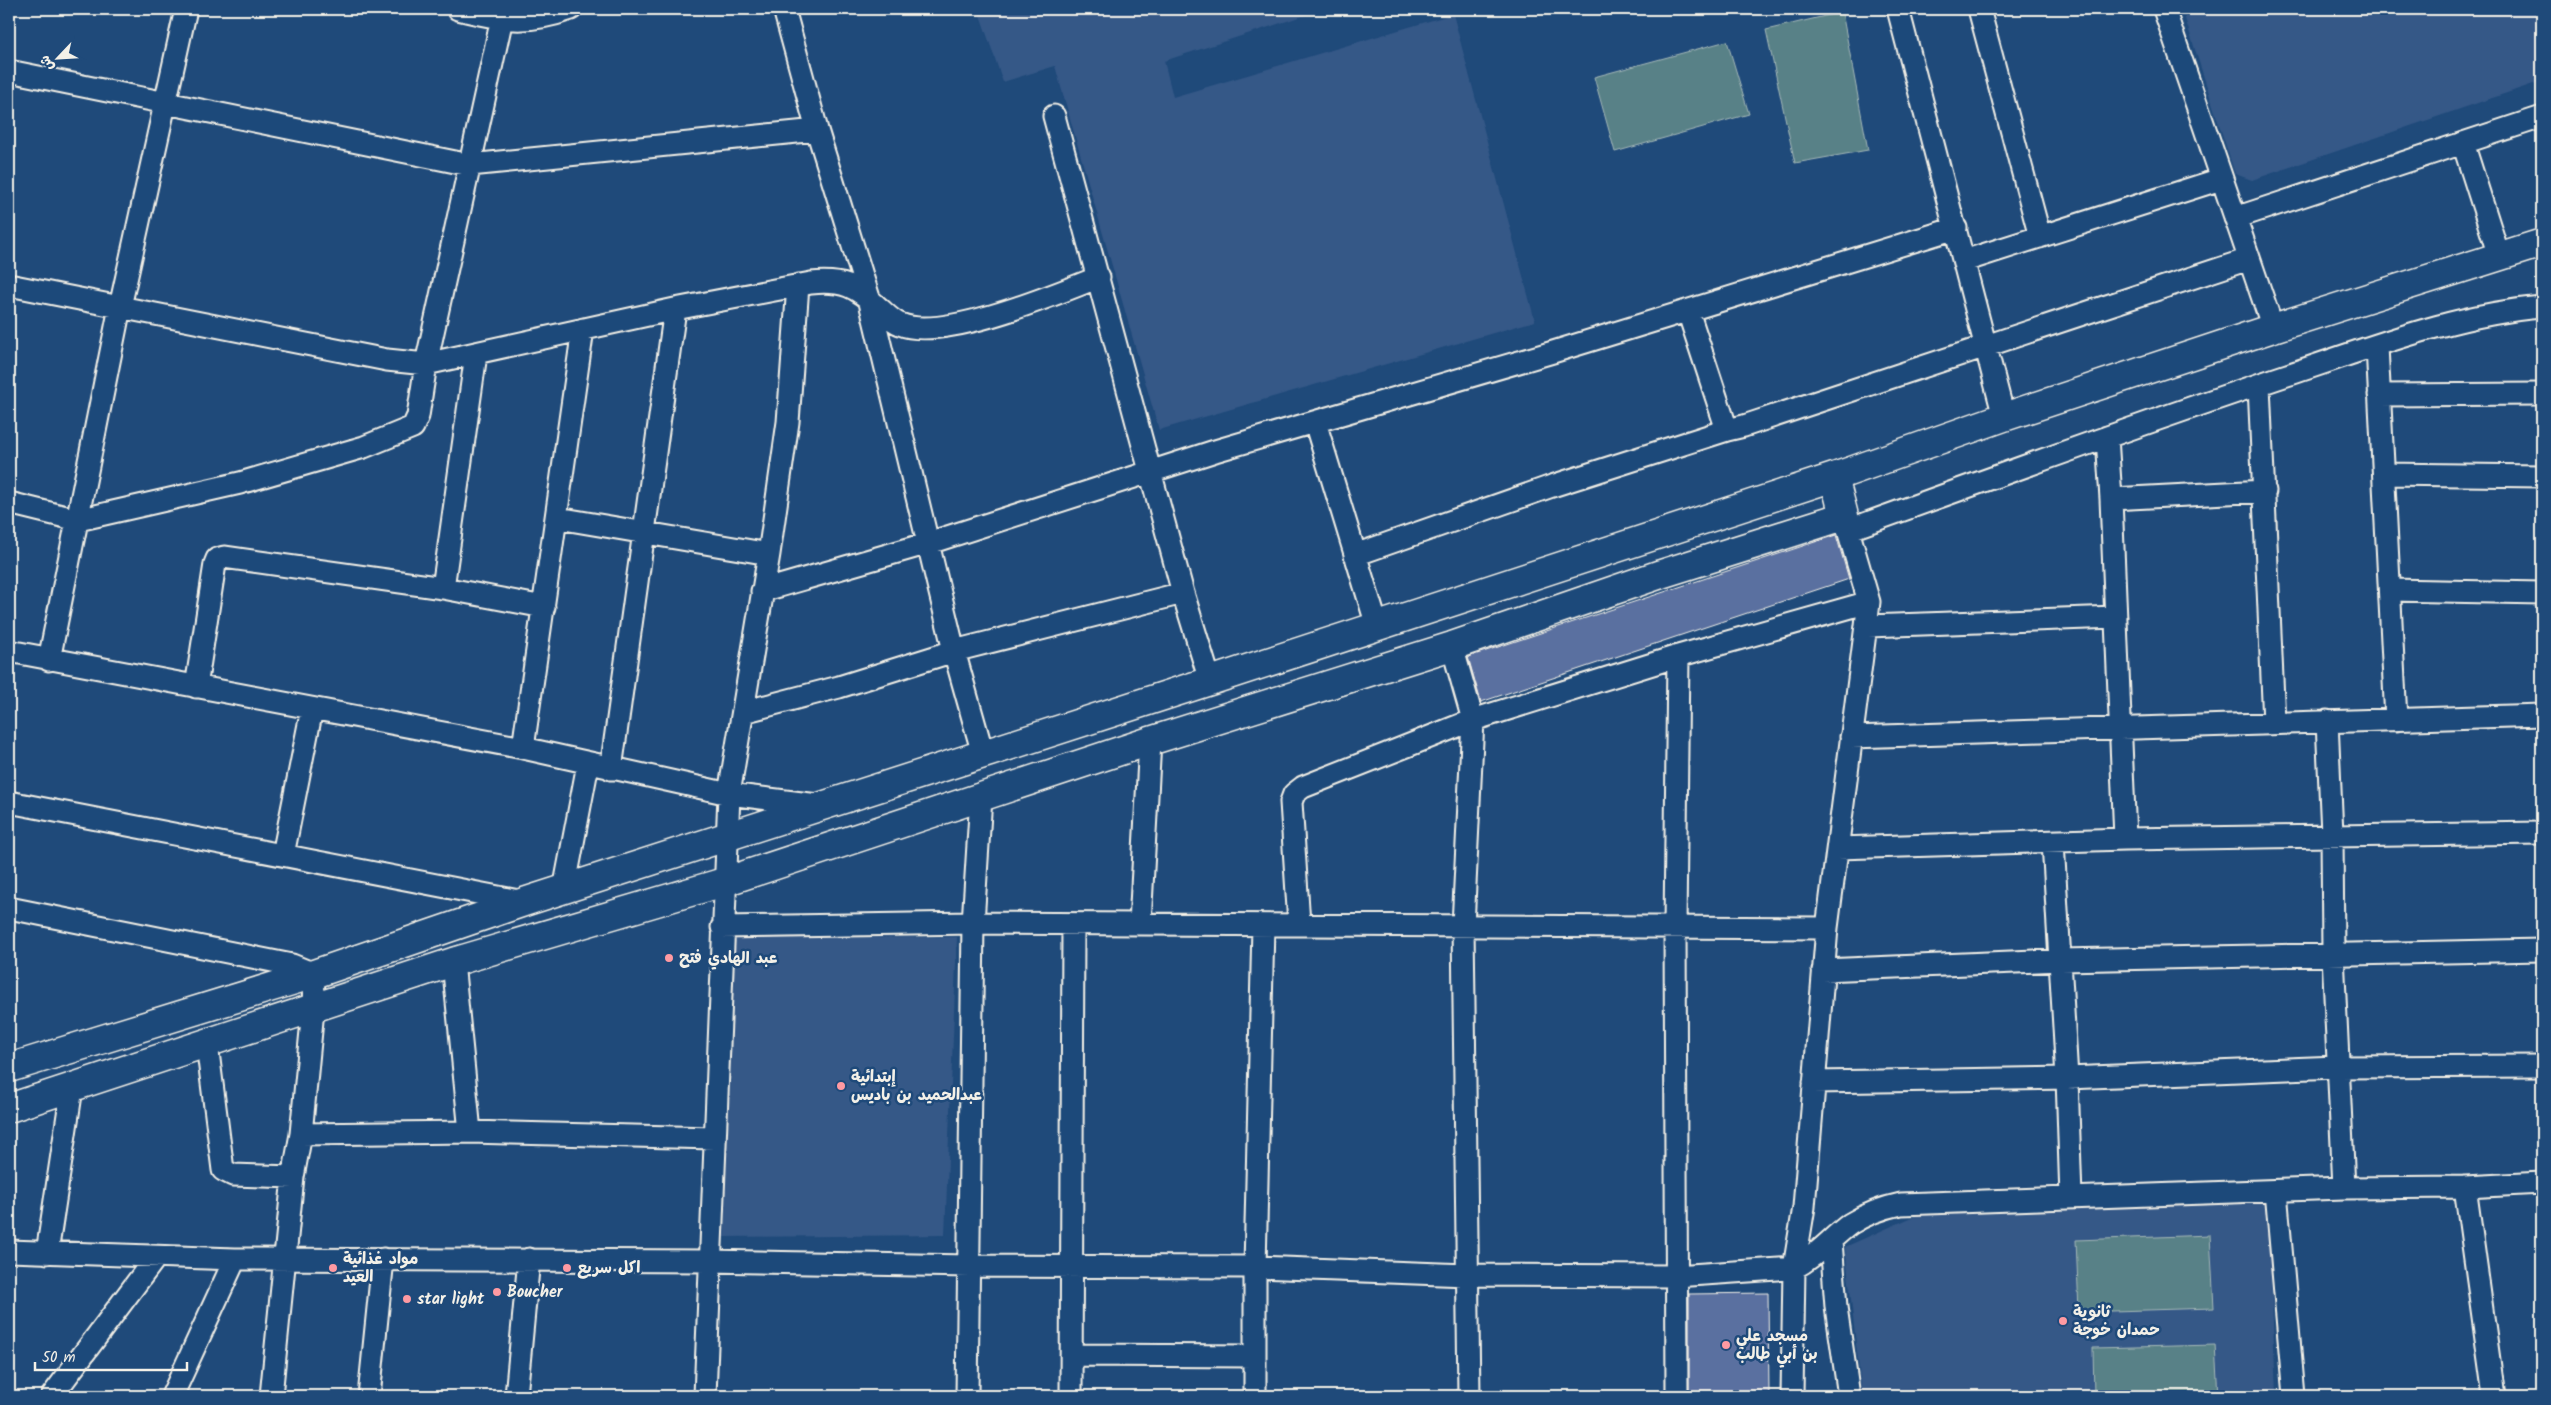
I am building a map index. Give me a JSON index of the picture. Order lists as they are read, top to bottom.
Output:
{
  "places": [
    "عبد الهادي فتح",
    "إبتدائية عبدالحميد بن باديس",
    "مواد غذائية العيد",
    "اكل سريع",
    "Boucher",
    "star light",
    "ثانوية حمدان خوجة",
    "مسجد علي بن أبي طالب"
  ],
  "scale_bar": "50 m",
  "north": "bottom left"
}
